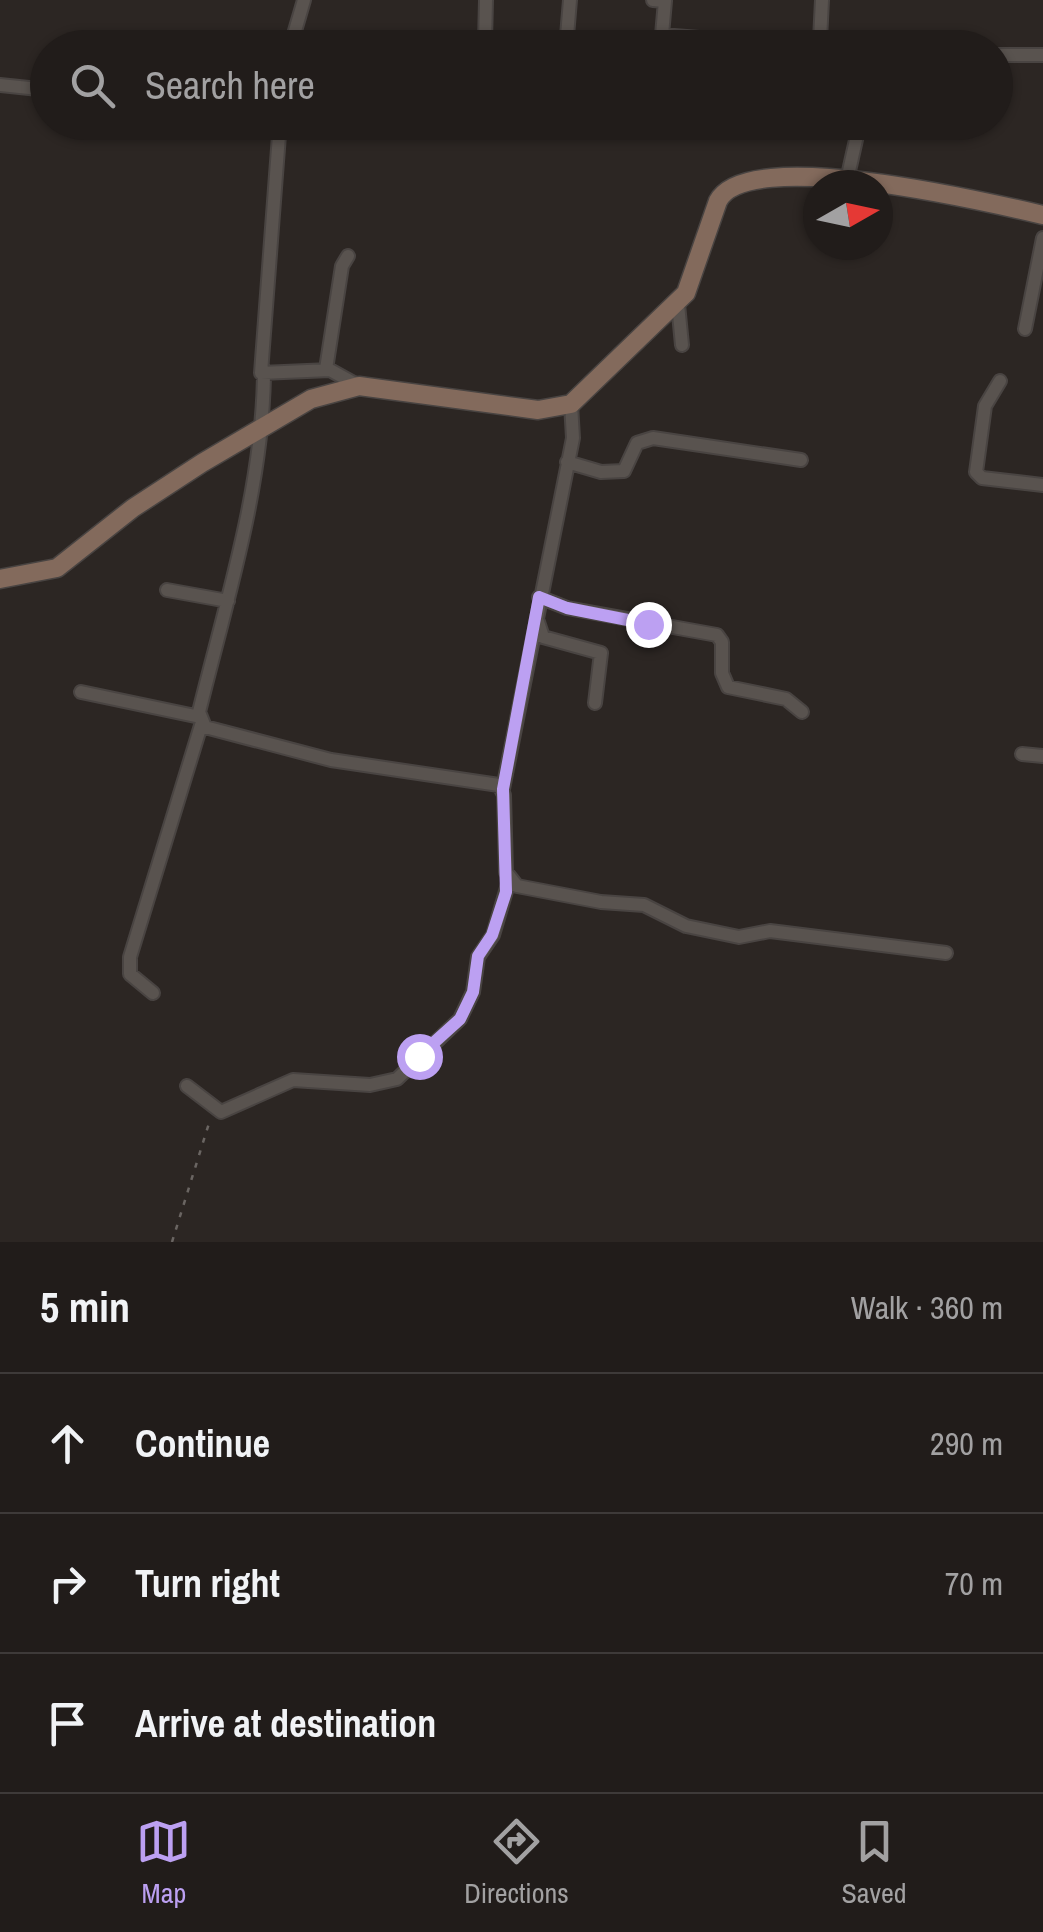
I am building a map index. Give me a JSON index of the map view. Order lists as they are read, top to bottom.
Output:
{
  "north": "right",
  "page": {
    "search": "Search here",
    "heading": ["5 min", "Walk · 360 m"],
    "list": [
      ["Continue", "290 m"],
      ["Turn right", "70 m"],
      "Arrive at destination"
    ],
    "nav": ["Map", "Directions", "Saved"]
  }
}
